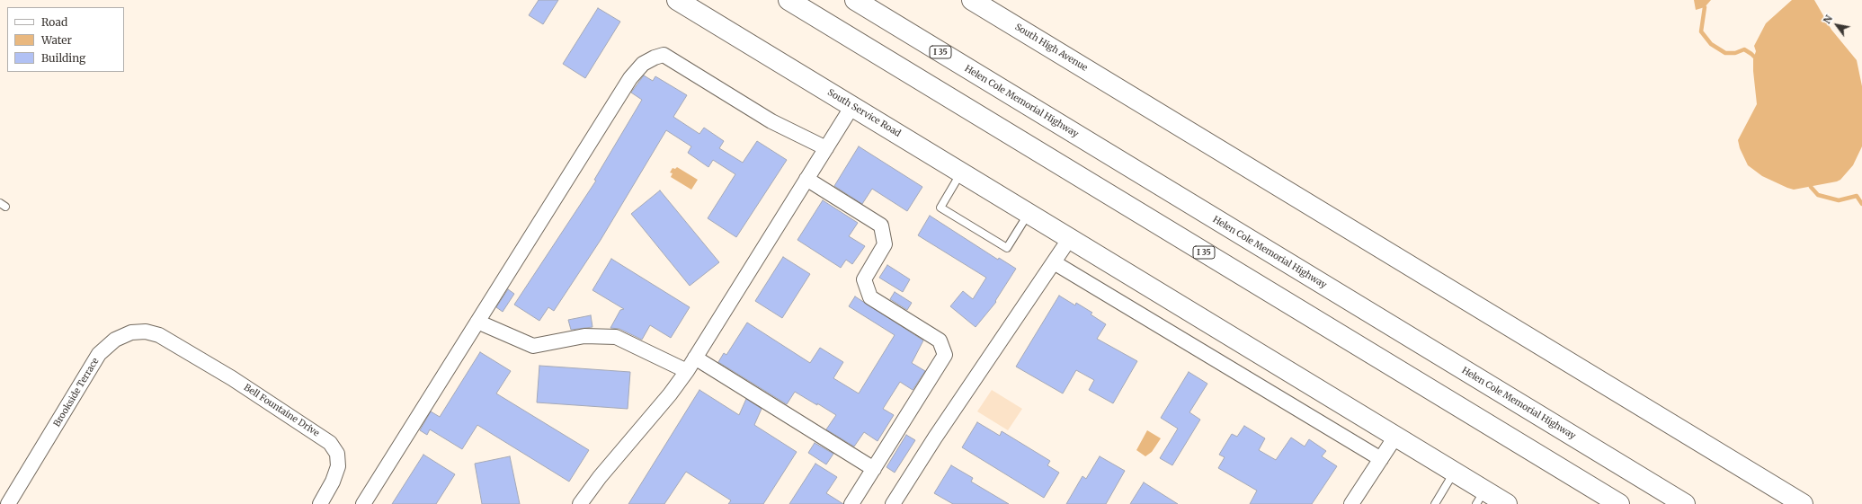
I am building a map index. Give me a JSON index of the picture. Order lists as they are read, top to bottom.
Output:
{
  "streets": {
    "main road": [
      "South High Avenue",
      "I 35",
      "Helen Cole Memorial Highway",
      "South Service Road"
    ],
    "street": ["Brookside Terrace", "Bell Fountaine Drive"]
  },
  "crossings": [
    ["Brookside Terrace", "Bell Fountaine Drive"]
  ],
  "legend": ["Road", "Water", "Building"],
  "north": "top left"
}
